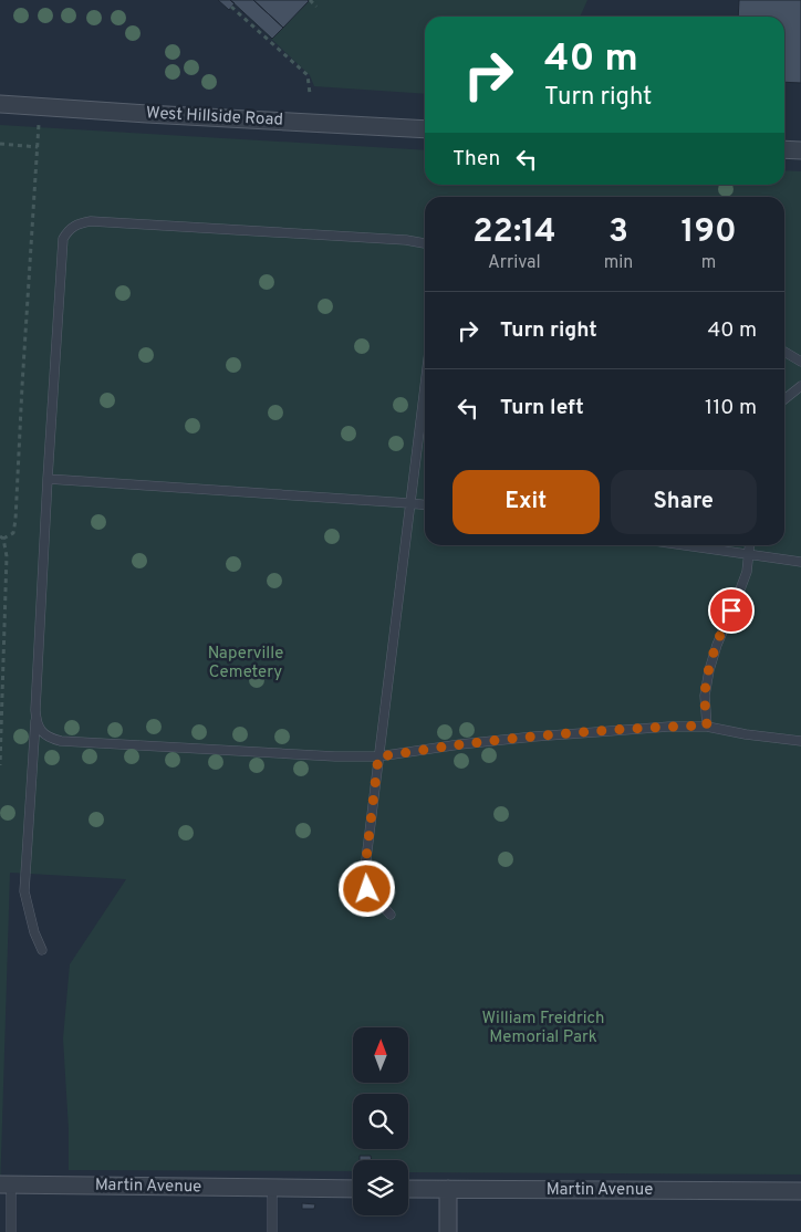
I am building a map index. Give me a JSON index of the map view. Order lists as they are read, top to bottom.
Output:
{
  "streets": {
    "street": ["West Hillside Road", "Martin Avenue"]
  },
  "parks": ["Naperville Cemetery", "William Freidrich Memorial Park"],
  "north": "top",
  "page": {
    "turn": ["40 m", "Turn right"],
    "then": "Then",
    "eta": [
      "22:14",
      "Arrival",
      "3",
      "min",
      "190",
      "m"
    ],
    "list": [
      {
        "name": "Turn right",
        "value": "40 m"
      },
      {
        "name": "Turn left",
        "value": "110 m"
      }
    ],
    "buttons": ["Exit", "Share"]
  }
}
